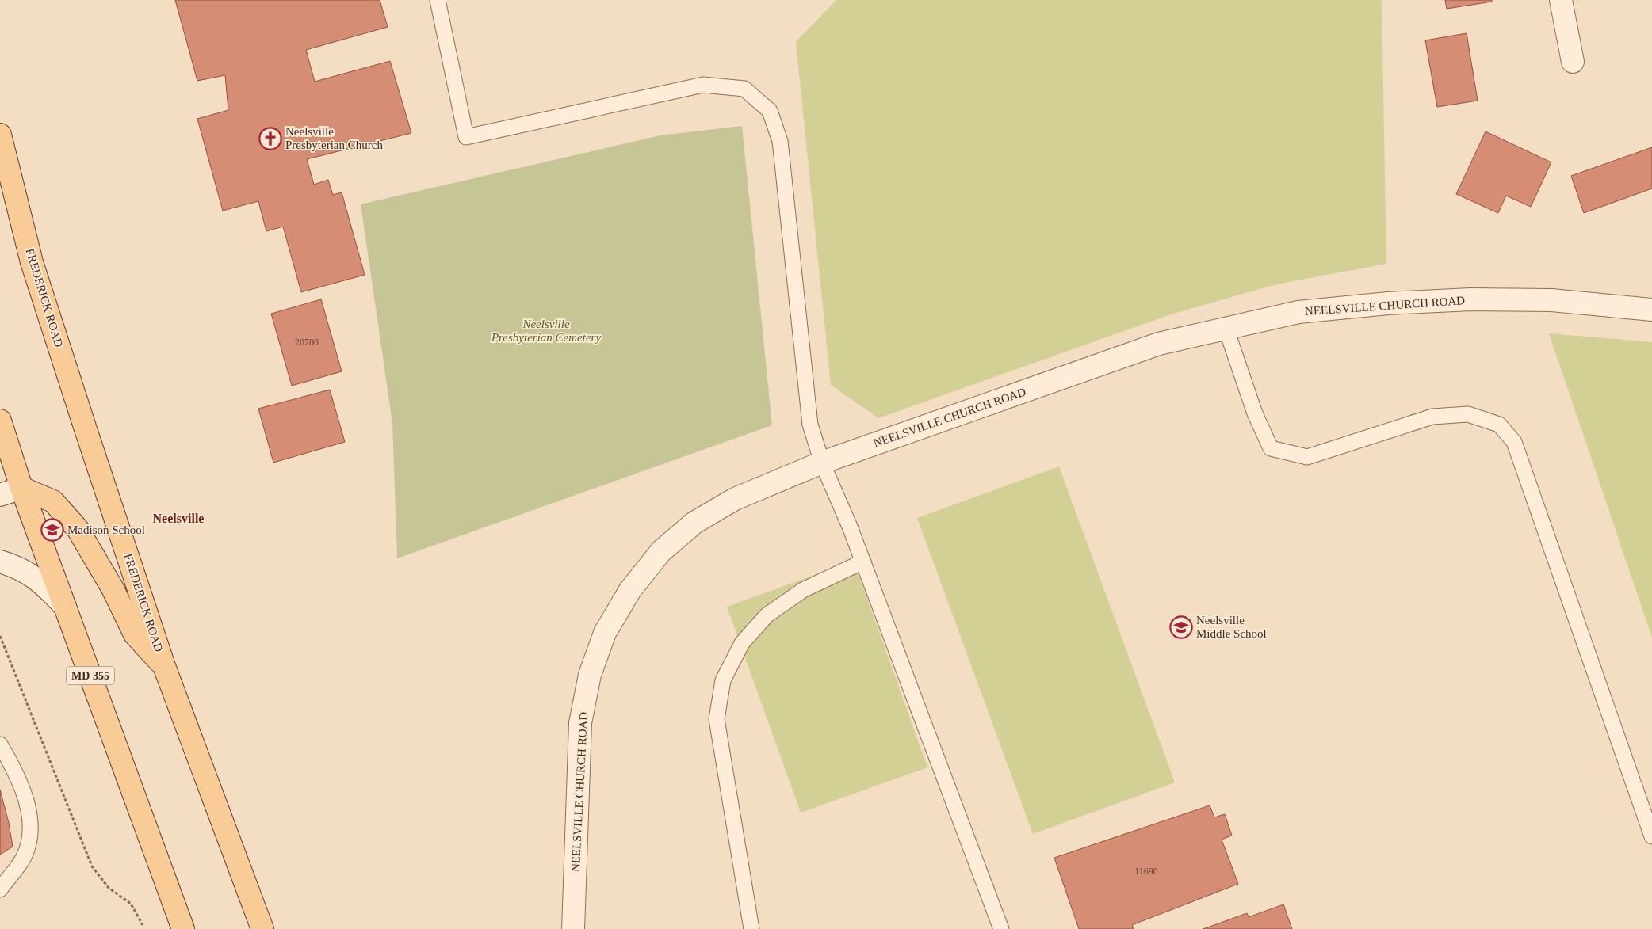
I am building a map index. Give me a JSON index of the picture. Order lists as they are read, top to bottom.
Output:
{
  "streets": {
    "main road": ["FREDERICK ROAD", "MD 355"],
    "street": ["NEELSVILLE CHURCH ROAD"]
  },
  "districts": ["Neelsville"],
  "parks": ["Neelsville Presbyterian Cemetery"],
  "places": {
    "church": ["Neelsville Presbyterian Church"],
    "school or university": ["Madison School", "Neelsville Middle School"]
  },
  "house_numbers": ["20700", "11690"]
}
